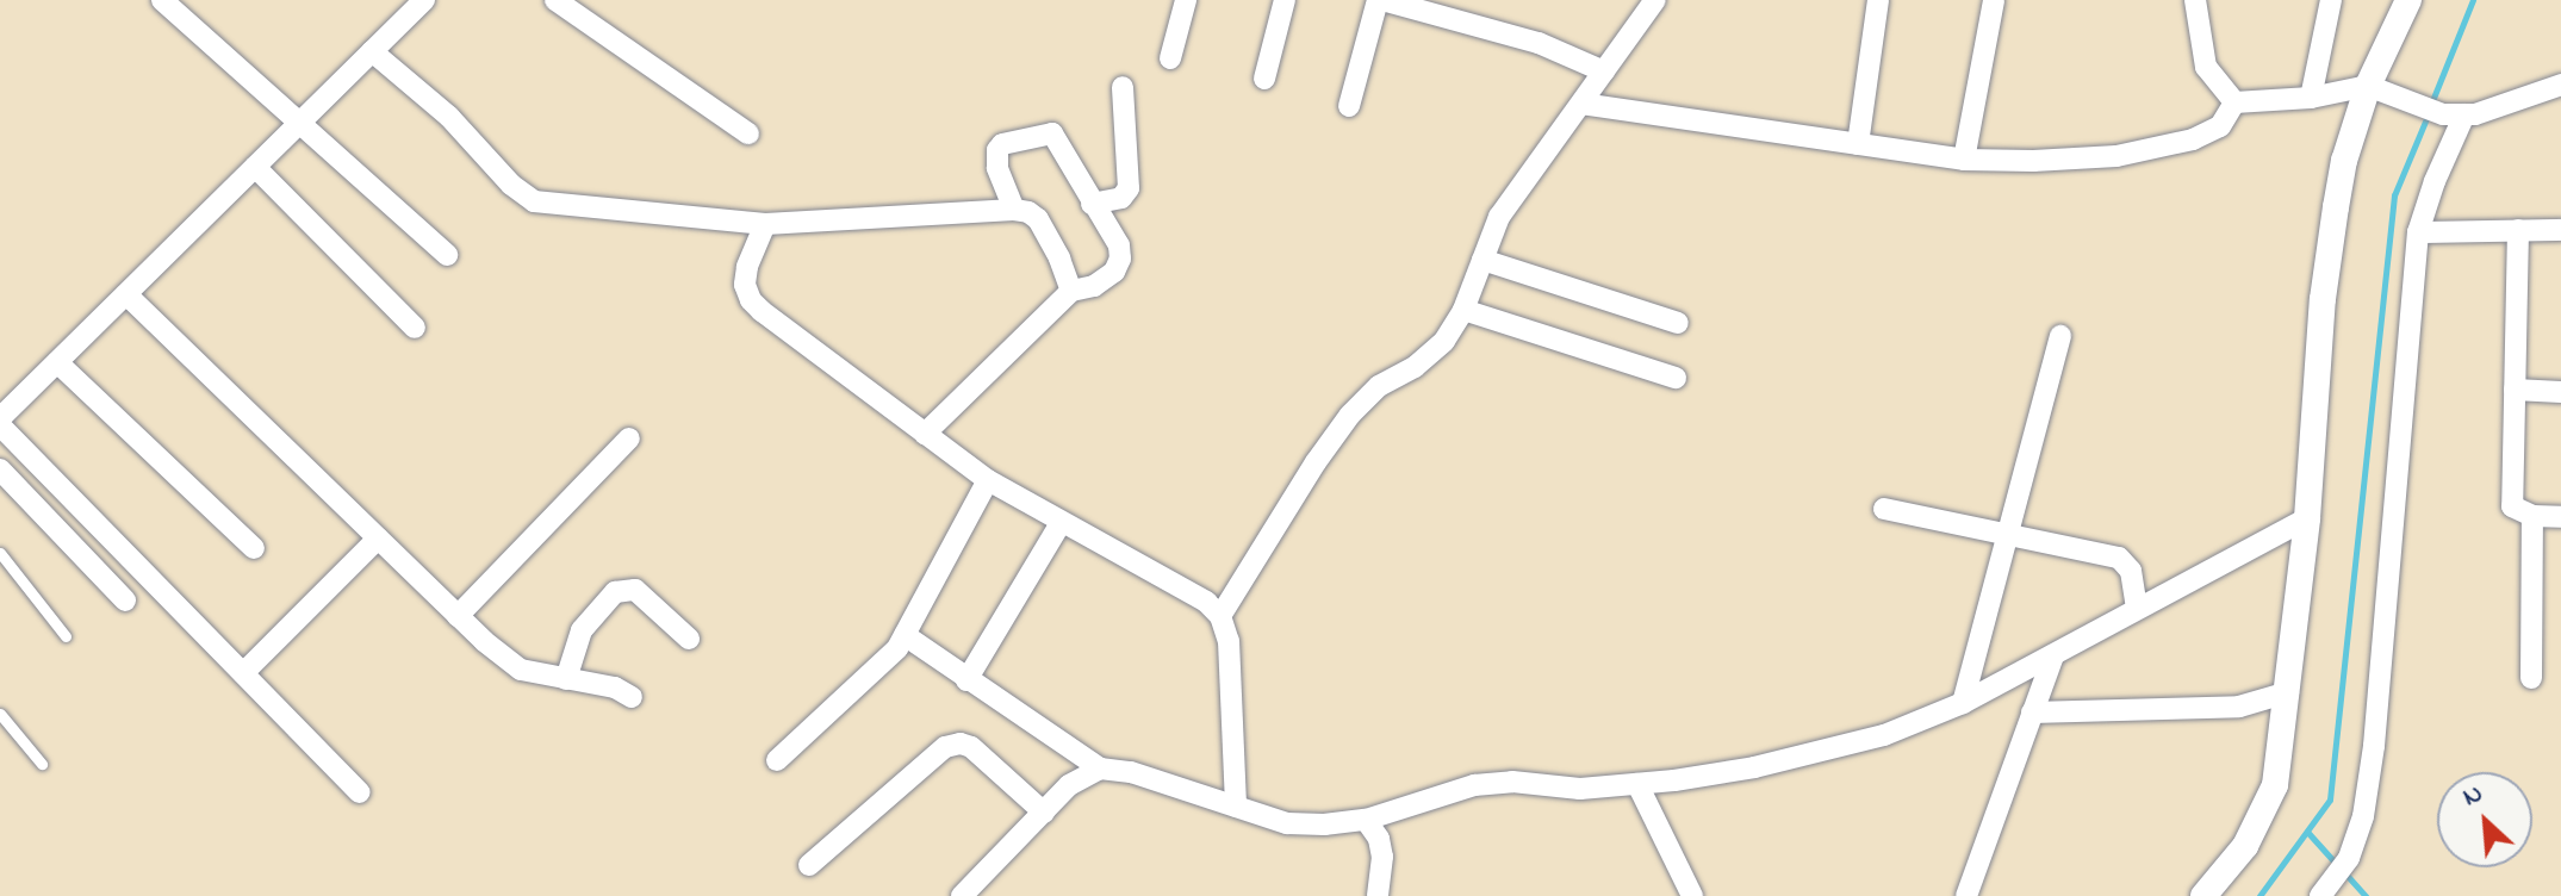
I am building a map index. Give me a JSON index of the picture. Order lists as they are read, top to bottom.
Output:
{
  "north": "top left"
}
